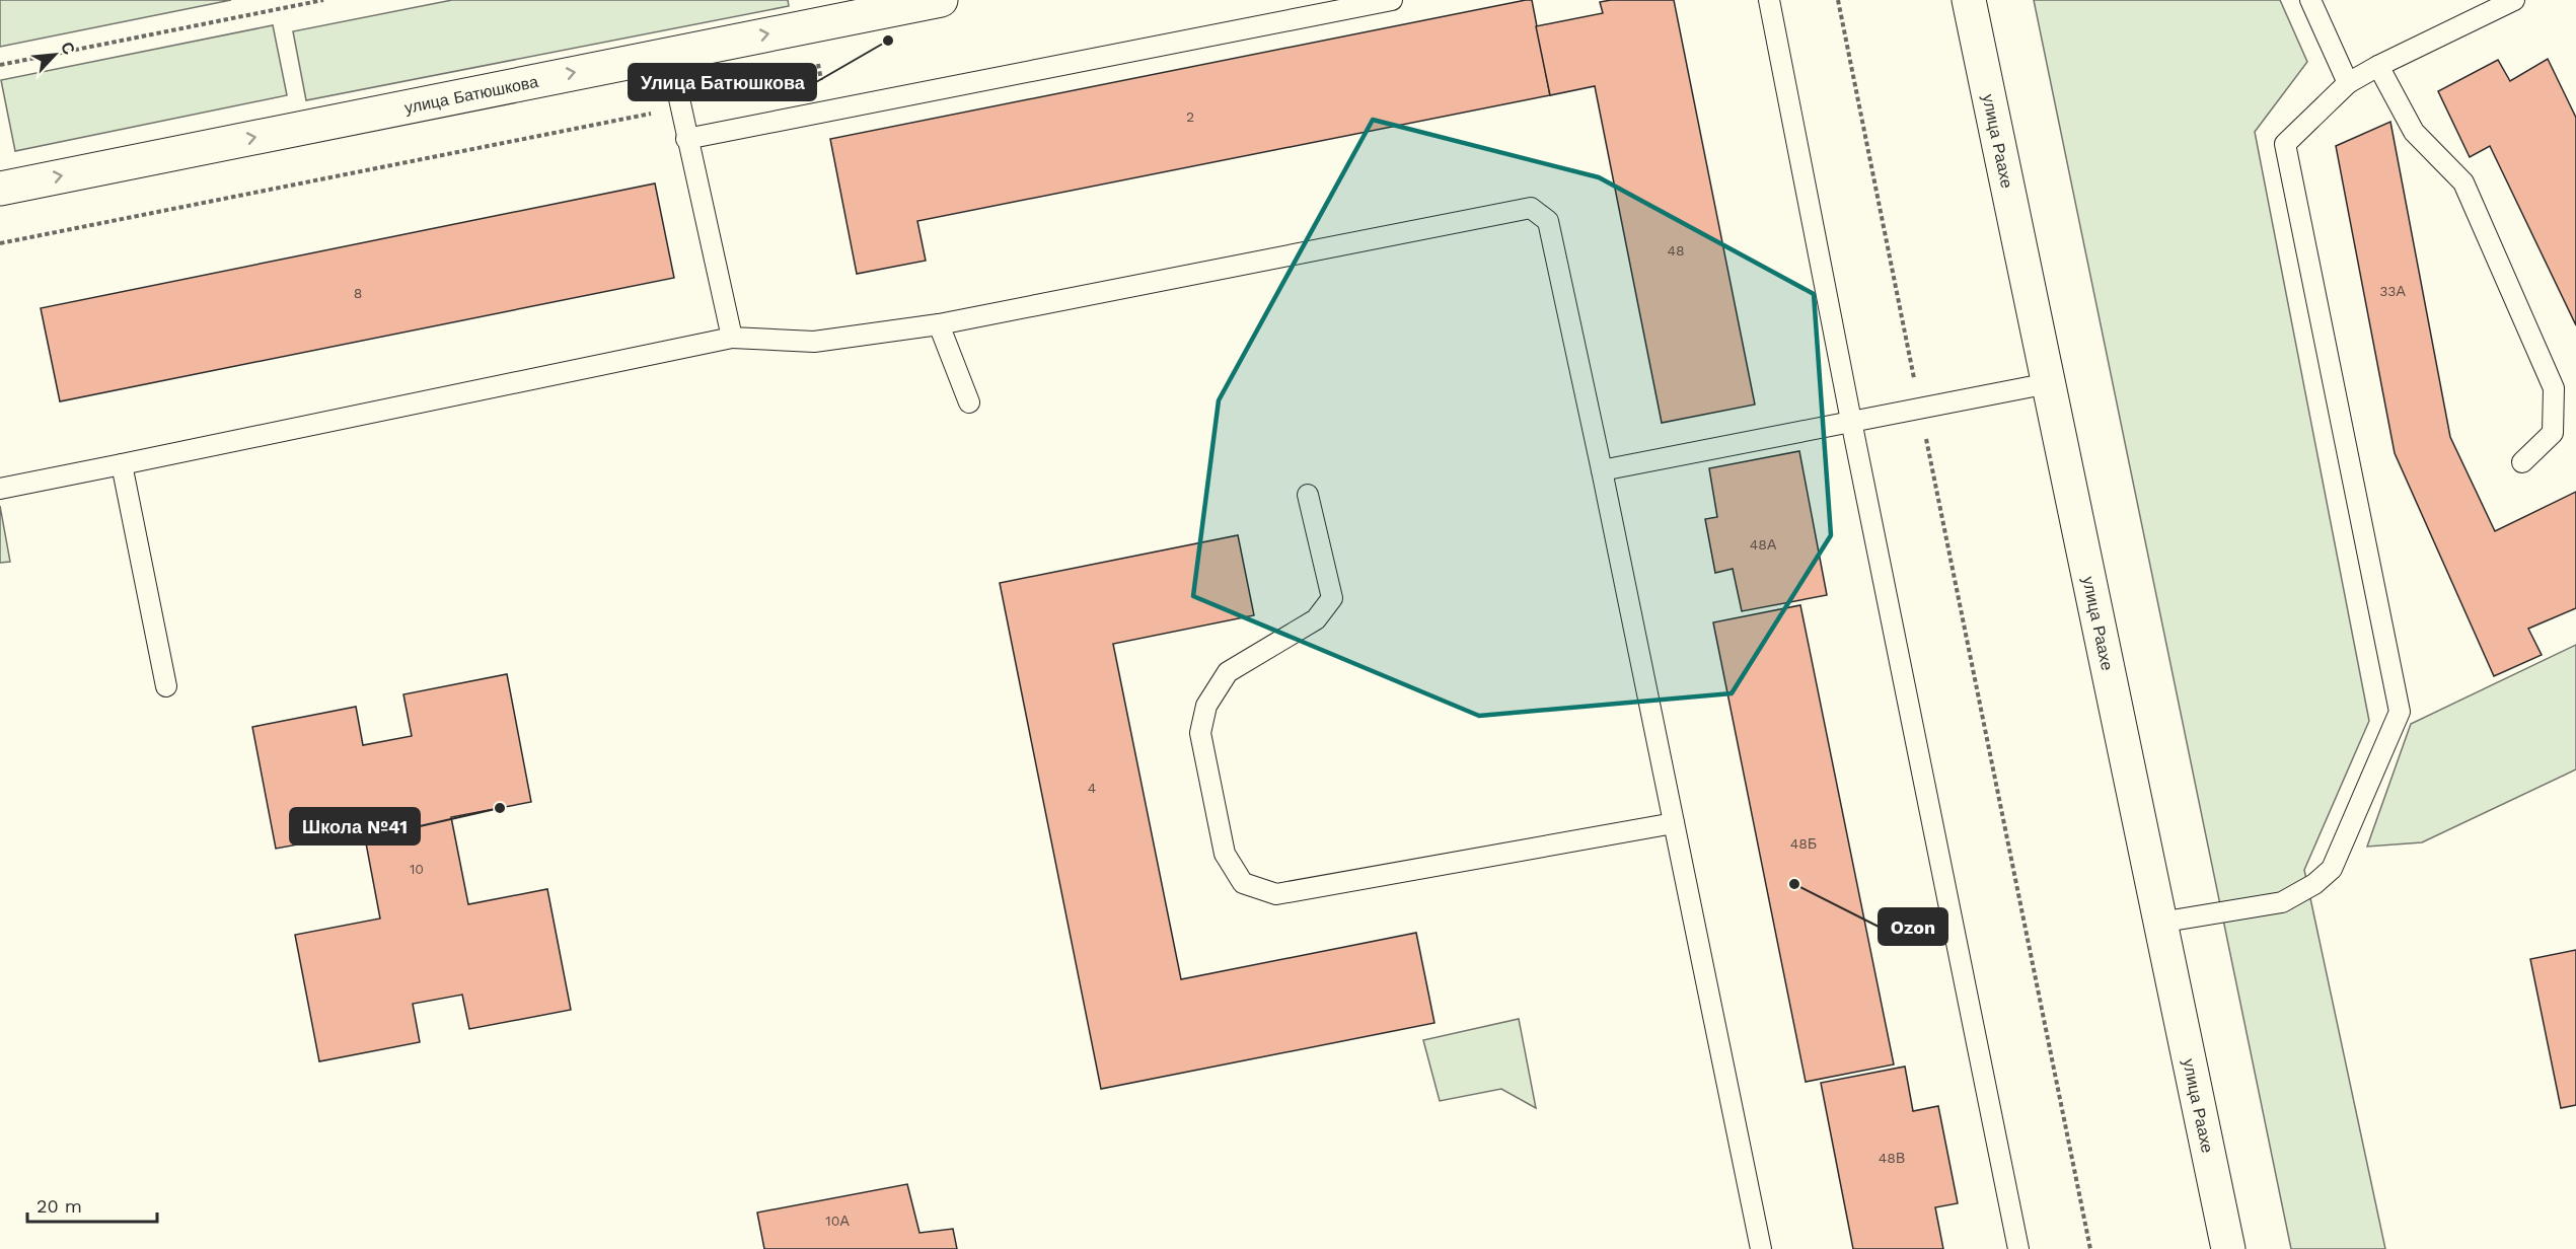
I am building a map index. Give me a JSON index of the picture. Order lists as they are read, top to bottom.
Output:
{
  "streets": {
    "main road": ["улица Батюшкова", "улица Раахе"]
  },
  "one_way": ["улица Батюшкова"],
  "places": ["Улица Батюшкова", "Школа №41", "Ozon"],
  "house_numbers": [
    "2",
    "48",
    "33А",
    "8",
    "48А",
    "4",
    "48Б",
    "10",
    "48В",
    "10А"
  ],
  "scale_bar": "20 m",
  "north": "top right"
}
